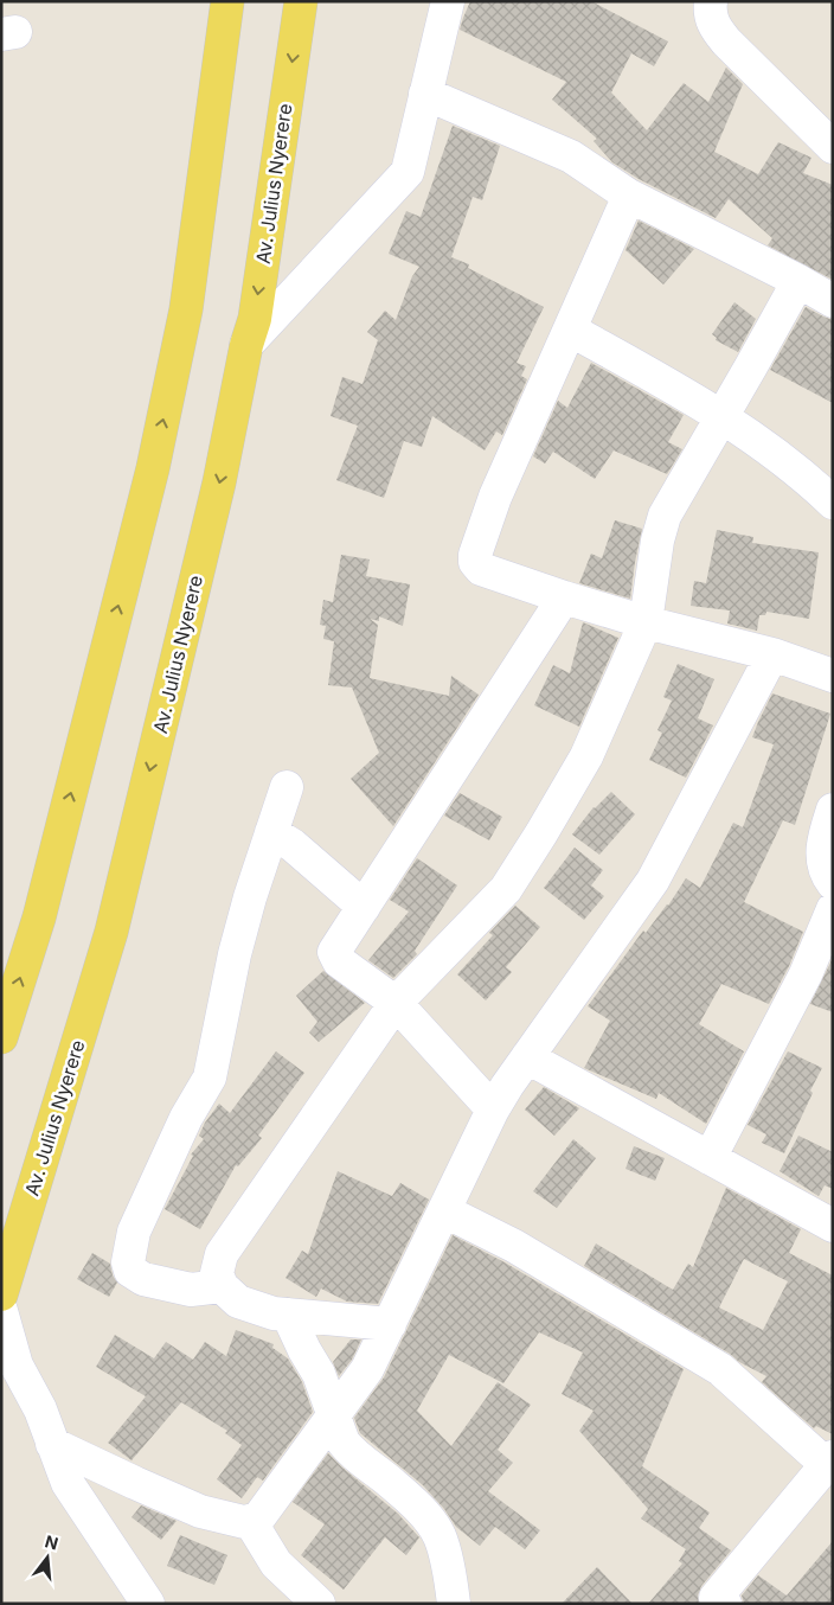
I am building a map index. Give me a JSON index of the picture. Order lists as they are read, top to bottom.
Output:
{
  "streets": {
    "main road": ["Av. Julius Nyerere"]
  },
  "north": "top"
}
